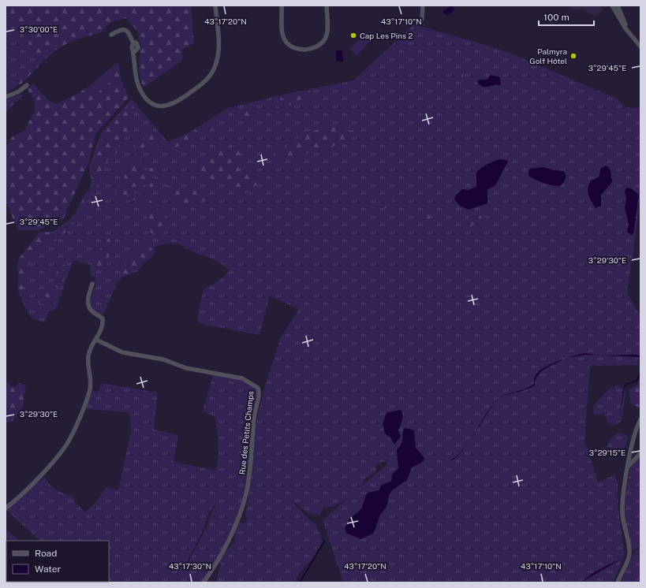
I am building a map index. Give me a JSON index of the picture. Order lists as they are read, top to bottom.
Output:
{
  "streets": {
    "street": ["Rue des Petits Champs"]
  },
  "places": ["Cap Les Pins 2", "Palmyra Golf Hôtel"],
  "legend": ["Road", "Water"],
  "scale_bar": "100 m",
  "coordinates": [
    "43°17'20\"N",
    "43°17'10\"N",
    "3°30'00\"E",
    "3°29'45\"E",
    "3°29'30\"E",
    "3°29'15\"E",
    "43°17'30\"N"
  ]
}
